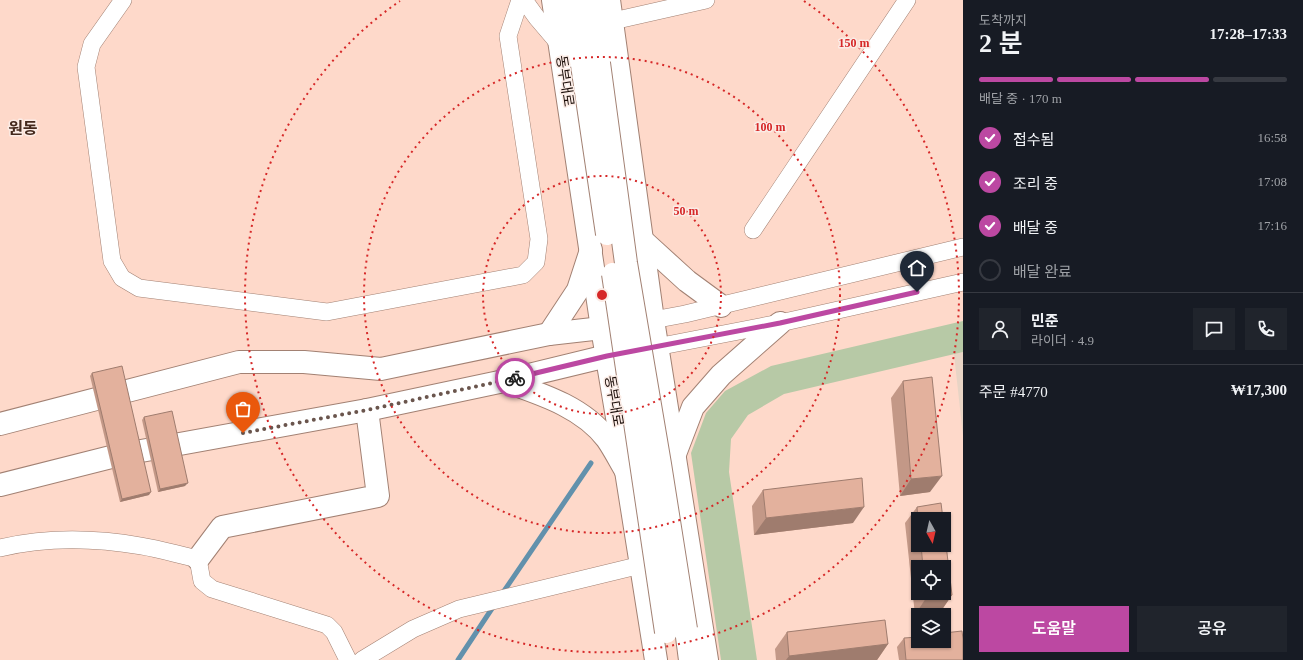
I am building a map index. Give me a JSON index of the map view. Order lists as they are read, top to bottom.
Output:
{
  "streets": {
    "main road": ["동부대로"]
  },
  "districts": ["원동"],
  "north": "bottom",
  "page": {
    "heading": ["2 분", "도착까지", "17:28–17:33"],
    "panel": [
      "민준",
      "라이더 · 4.9",
      "주문 #4770",
      "₩17,300"
    ],
    "bar": "배달 중 · 170 m",
    "list": [
      ["접수됨", "16:58"],
      ["조리 중", "17:08"],
      ["배달 중", "17:16"],
      "배달 완료"
    ],
    "buttons": ["도움말", "공유"]
  },
  "rings": ["150 m", "100 m", "50 m"]
}
